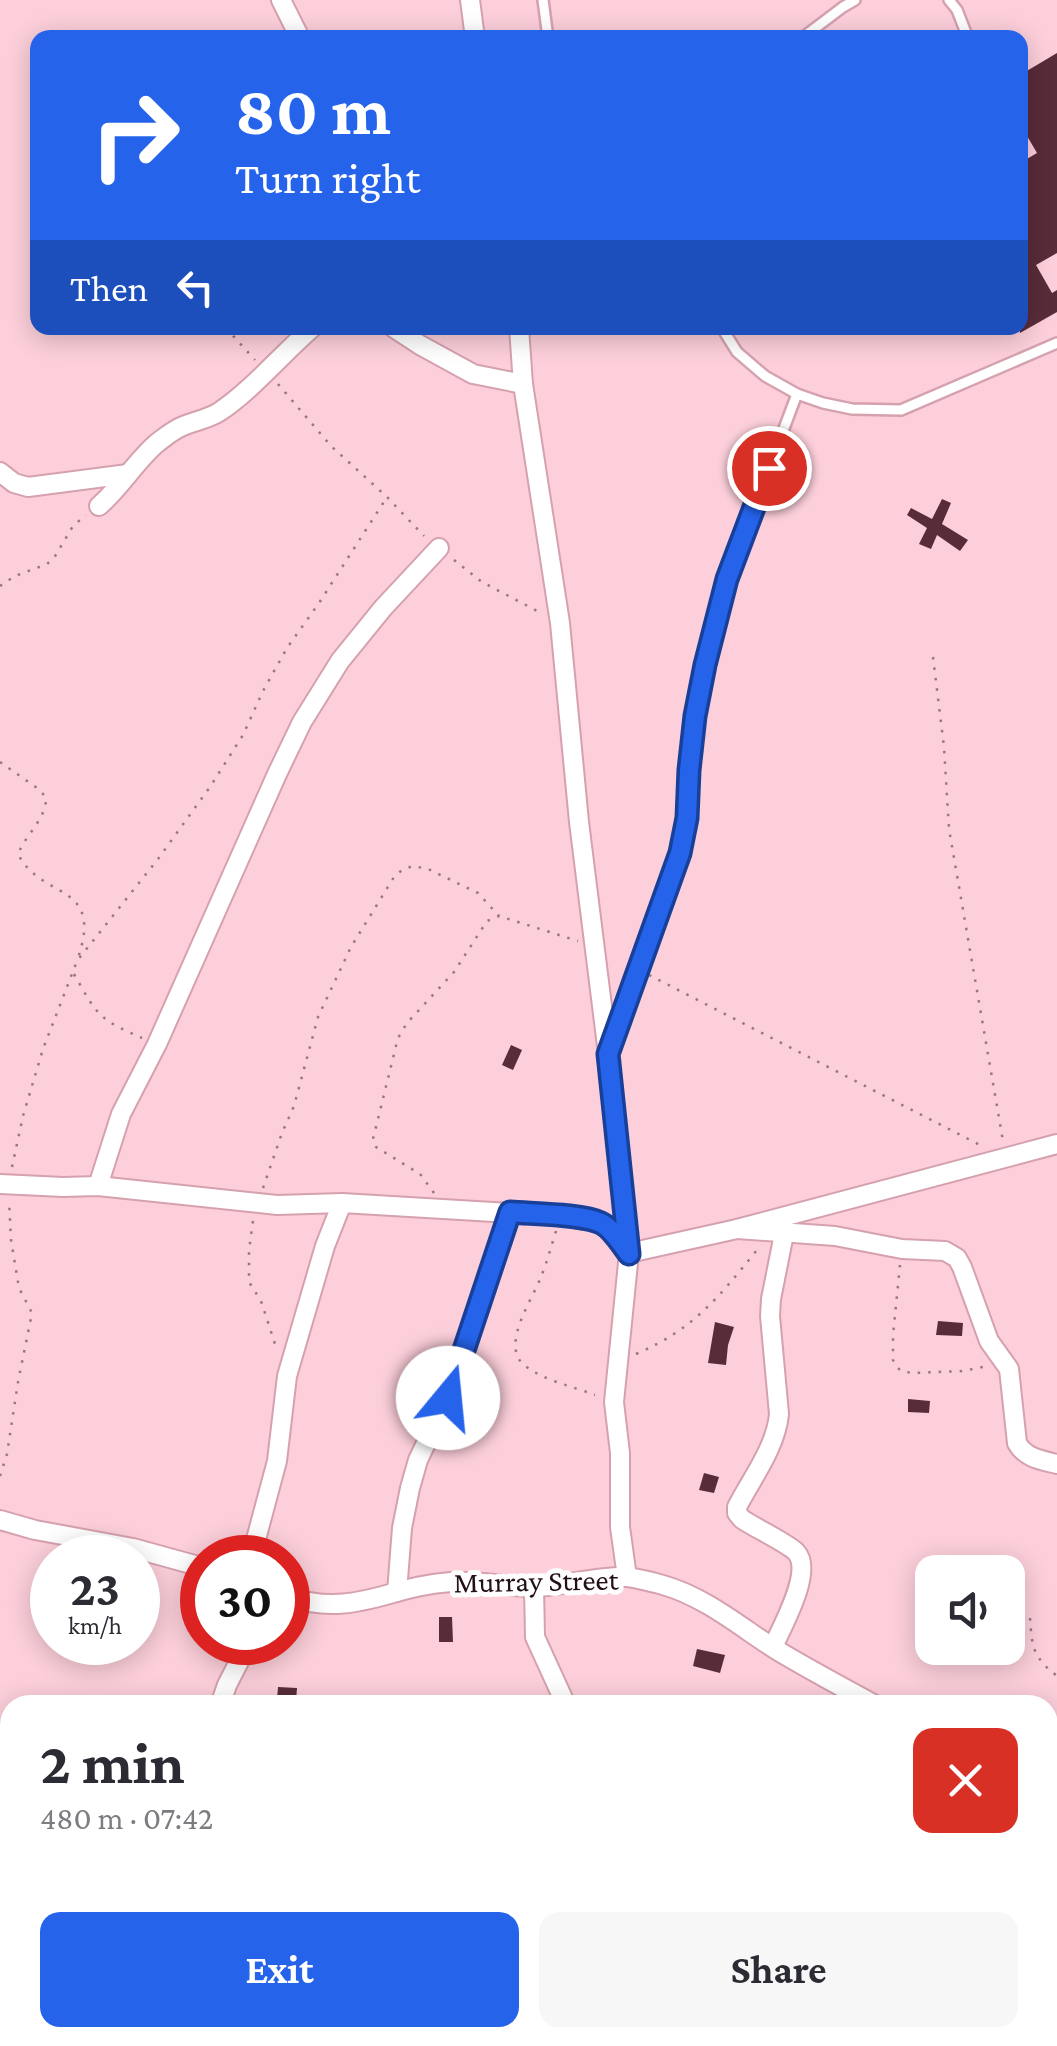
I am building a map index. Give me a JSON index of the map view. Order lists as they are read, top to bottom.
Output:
{
  "streets": {
    "street": ["Murray Street"]
  },
  "page": {
    "turn": ["80 m", "Turn right"],
    "then": "Then",
    "speed": "23 km/h",
    "limit": "30",
    "heading": ["2 min", "480 m · 07:42"],
    "buttons": ["Exit", "Share"]
  }
}
